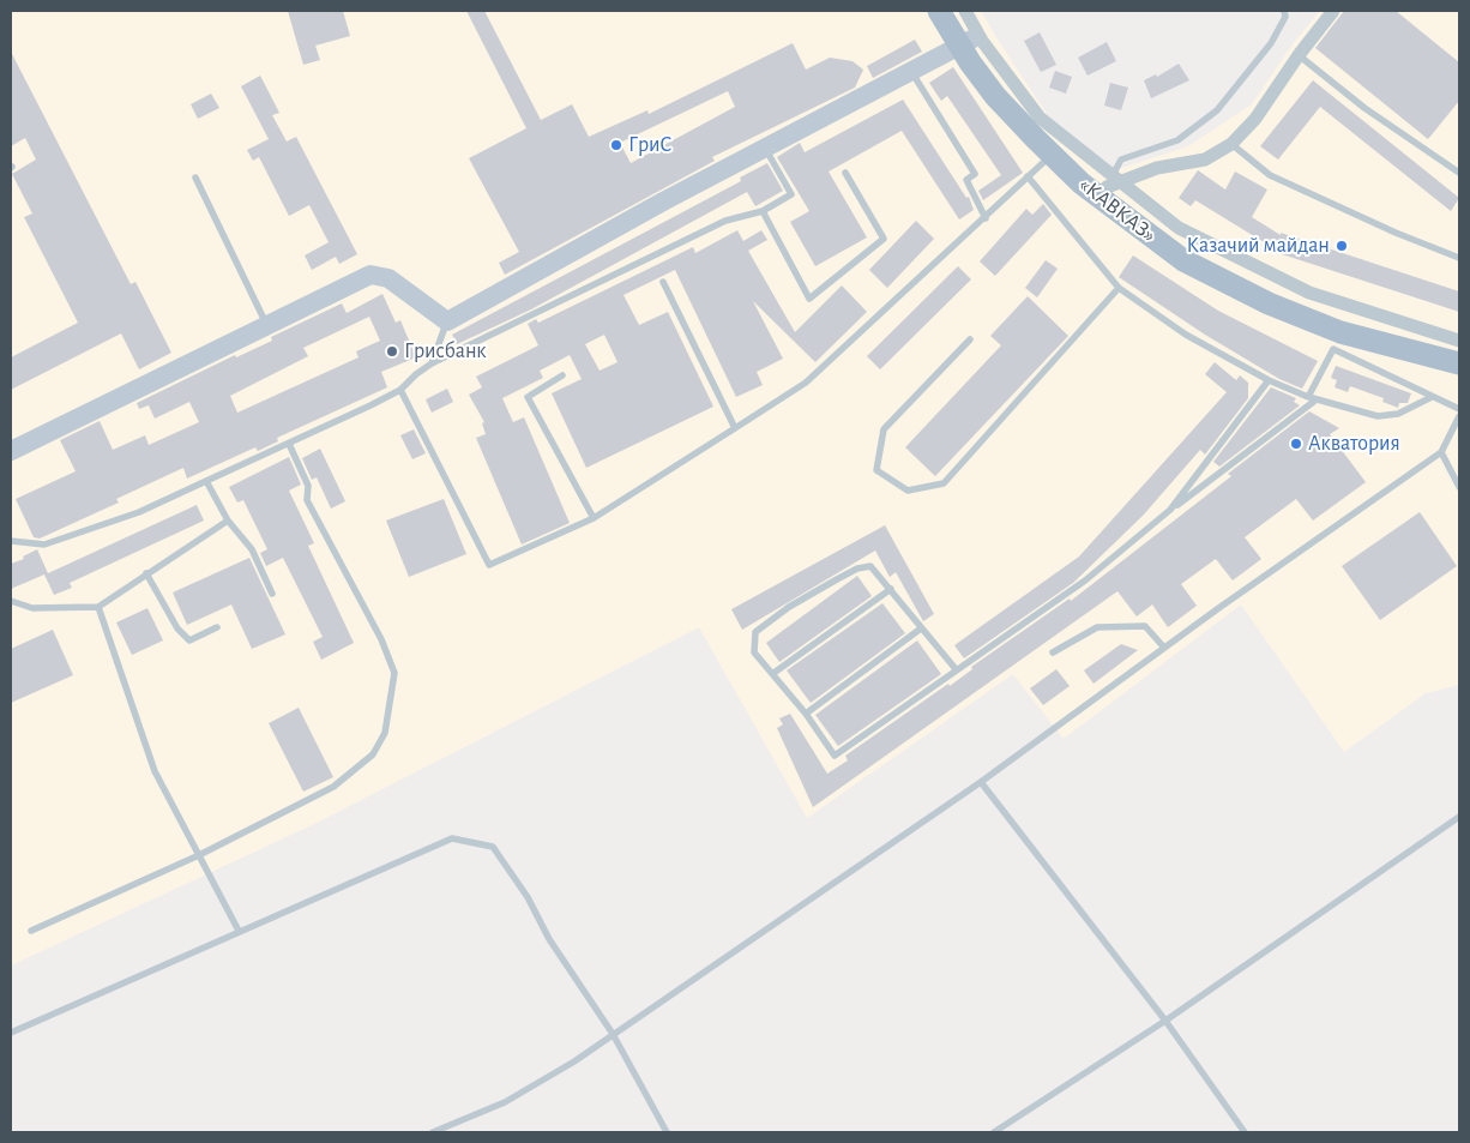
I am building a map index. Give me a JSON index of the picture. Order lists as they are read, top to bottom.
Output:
{
  "streets": {
    "main road": ["«КАВКАЗ»"]
  },
  "places": [
    "ГриС",
    "Казачий майдан",
    "Грисбанк",
    "Акватория"
  ]
}
